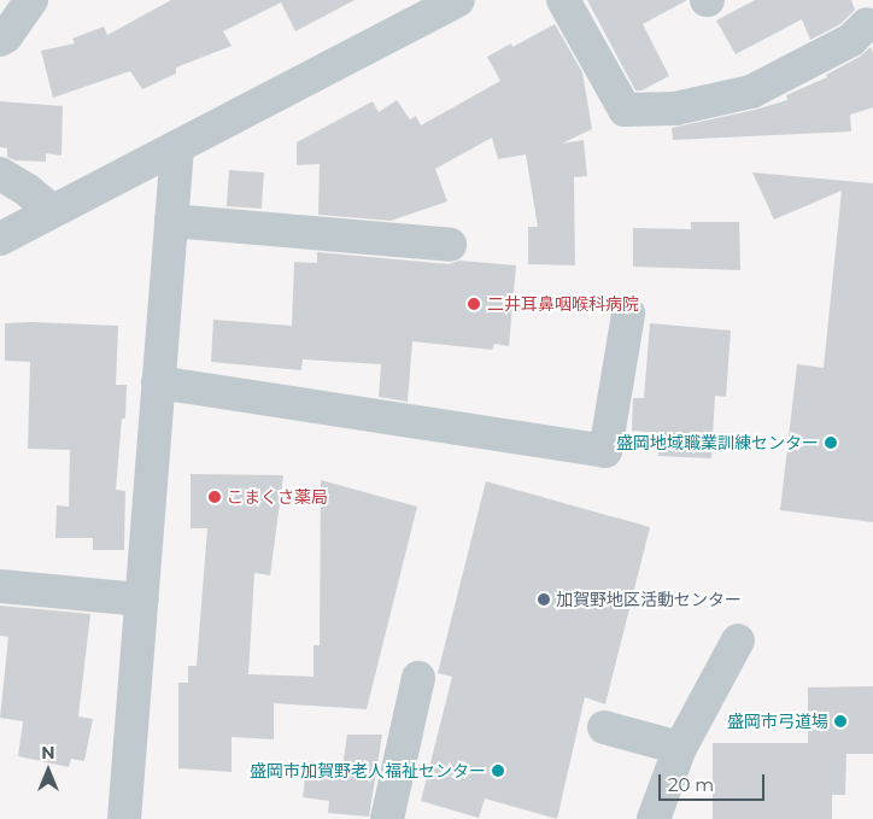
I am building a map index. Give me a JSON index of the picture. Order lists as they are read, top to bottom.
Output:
{
  "places": [
    "二井耳鼻咽喉科病院",
    "盛岡地域職業訓練センター",
    "こまくさ薬局",
    "加賀野地区活動センター",
    "盛岡市弓道場",
    "盛岡市加賀野老人福祉センター"
  ],
  "scale_bar": "20 m",
  "north": "top"
}
